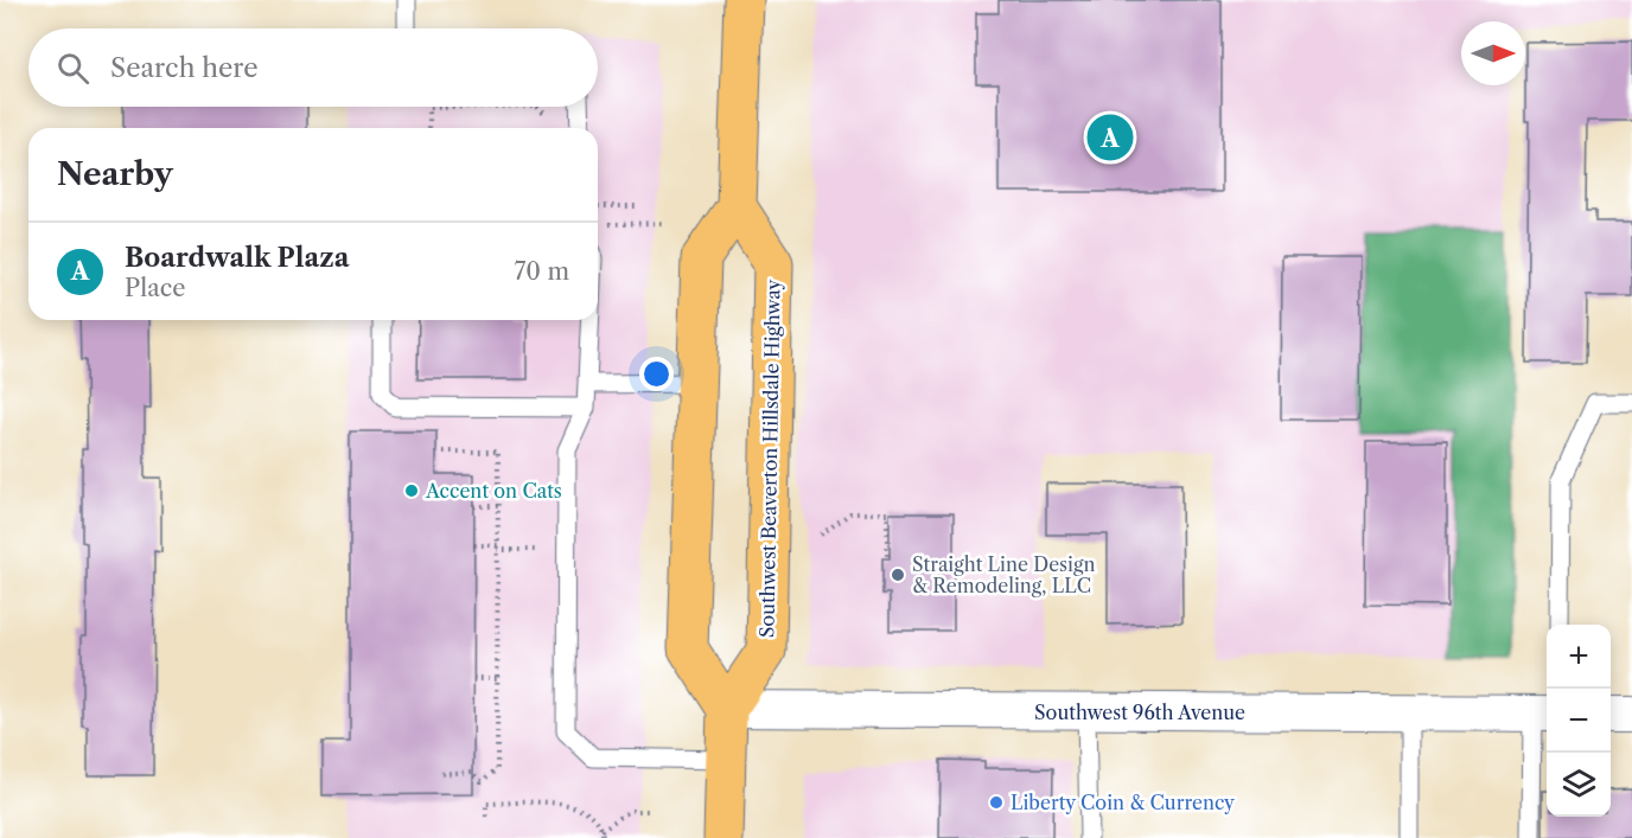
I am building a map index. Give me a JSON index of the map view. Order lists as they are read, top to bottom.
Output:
{
  "streets": {
    "main road": ["Southwest Beaverton Hillsdale Highway"],
    "street": ["Southwest 96th Avenue"]
  },
  "crossings": [
    ["Southwest Beaverton Hillsdale Highway", "Southwest 96th Avenue"]
  ],
  "places": ["Accent on Cats", "Straight Line Design & Remodeling, LLC", "Liberty Coin & Currency"],
  "north": "right",
  "page": {
    "search": "Search here",
    "pins": "A",
    "heading": "Nearby",
    "list": [
      {
        "mark": "A",
        "name": "Boardwalk Plaza",
        "note": "Place",
        "value": "70 m"
      }
    ],
    "map_buttons": ["+", "−"]
  }
}
